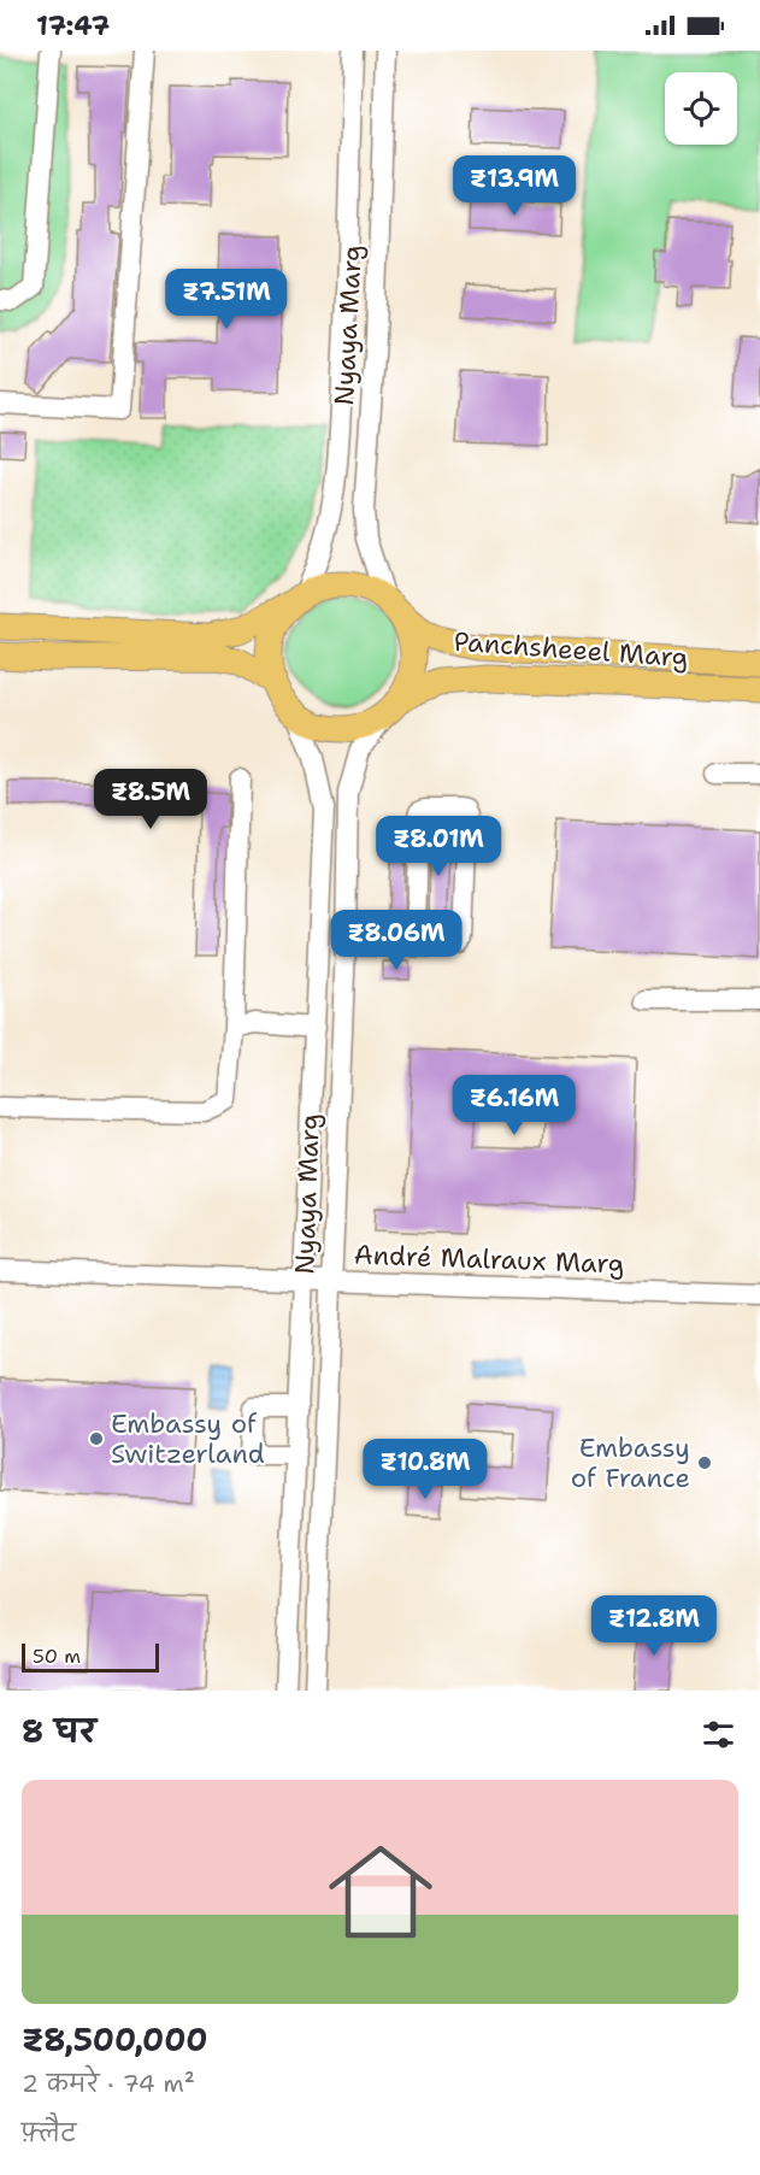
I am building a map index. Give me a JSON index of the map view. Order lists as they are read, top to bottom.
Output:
{
  "streets": {
    "main road": ["Panchsheeel Marg"],
    "street": ["Nyaya Marg", "André Malraux Marg"]
  },
  "crossings": [
    ["Nyaya Marg", "Panchsheeel Marg"],
    ["Nyaya Marg", "André Malraux Marg"]
  ],
  "places": ["Embassy of Switzerland", "Embassy of France"],
  "scale_bar": "50 m",
  "page": {
    "status": "17:47",
    "price": [
      "₹13.9M",
      "₹7.51M",
      "₹8.5M",
      "₹8.01M",
      "₹8.06M",
      "₹6.16M",
      "₹10.8M",
      "₹12.8M"
    ],
    "scale": "50 m",
    "heading": "8 घर",
    "list": [
      {
        "name": "₹8,500,000",
        "note": "2 कमरे · 74 m² · फ़्लैट"
      }
    ]
  }
}
